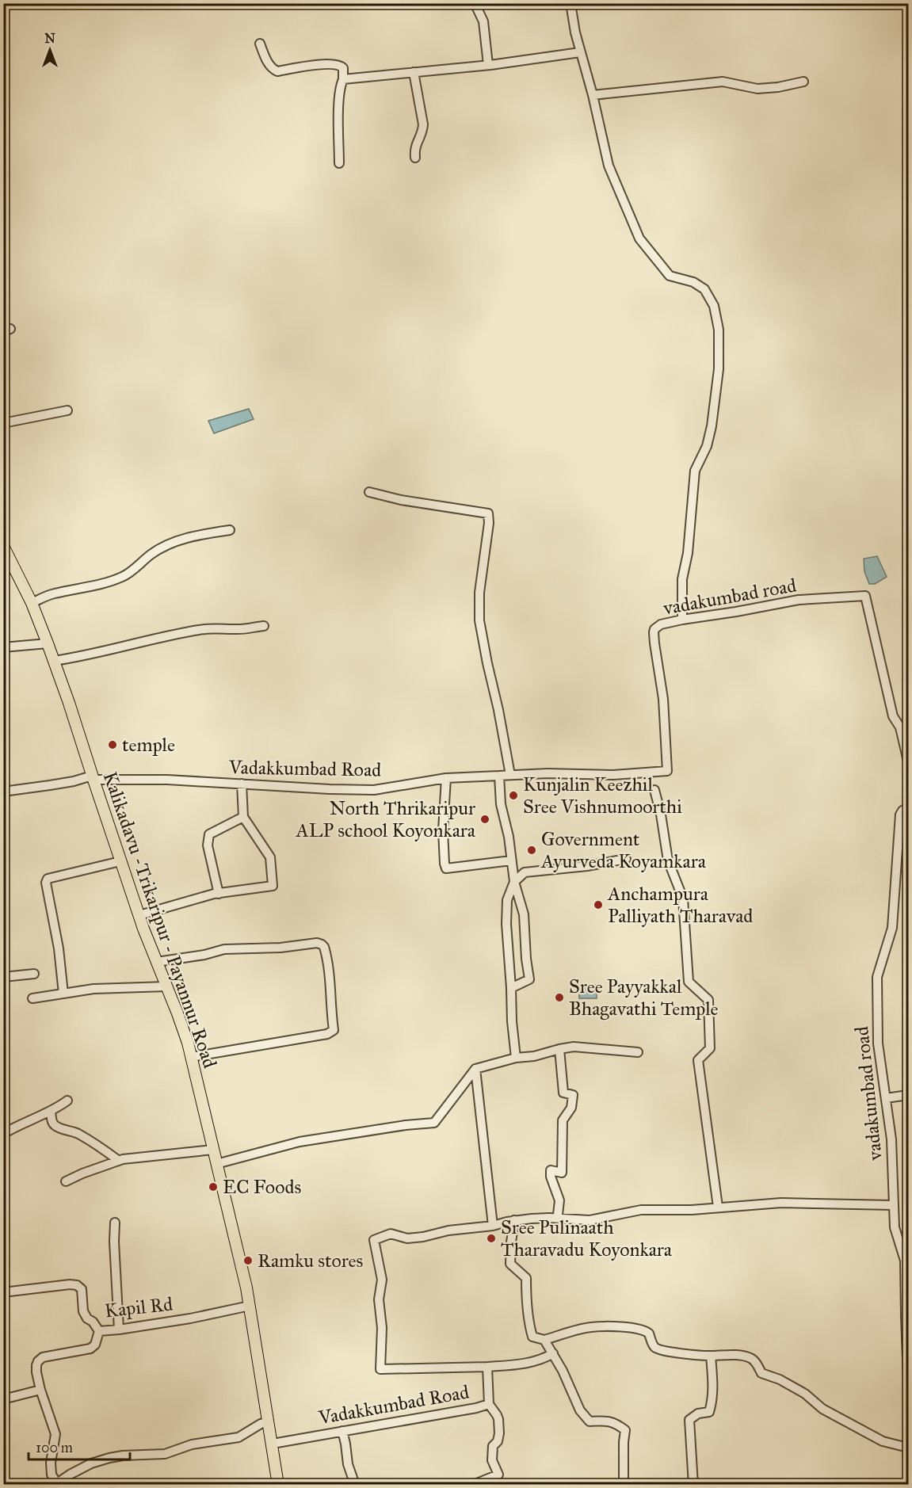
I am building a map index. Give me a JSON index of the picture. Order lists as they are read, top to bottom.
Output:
{
  "streets": {
    "main road": ["Kalikadavu -Trikaripur - Payannur Road"],
    "street": ["vadakumbad road", "Vadakkumbad Road", "Kapil Rd"]
  },
  "crossings": [
    ["vadakumbad road", "Vadakkumbad Road"],
    ["Vadakkumbad Road", "Kalikadavu -Trikaripur - Payannur Road"],
    ["Kalikadavu -Trikaripur - Payannur Road", "Kapil Rd"]
  ],
  "places": [
    "temple",
    "Kunjalin Keezhil Sree Vishnumoorthi",
    "North Thrikaripur ALP school Koyonkara",
    "Government Ayurveda Koyamkara",
    "Anchampura Palliyath Tharavad",
    "Sree Payyakkal Bhagavathi Temple",
    "EC Foods",
    "Sree Pulinaath Tharavadu Koyonkara",
    "Ramku stores"
  ],
  "scale_bar": "100 m",
  "north": "top"
}
